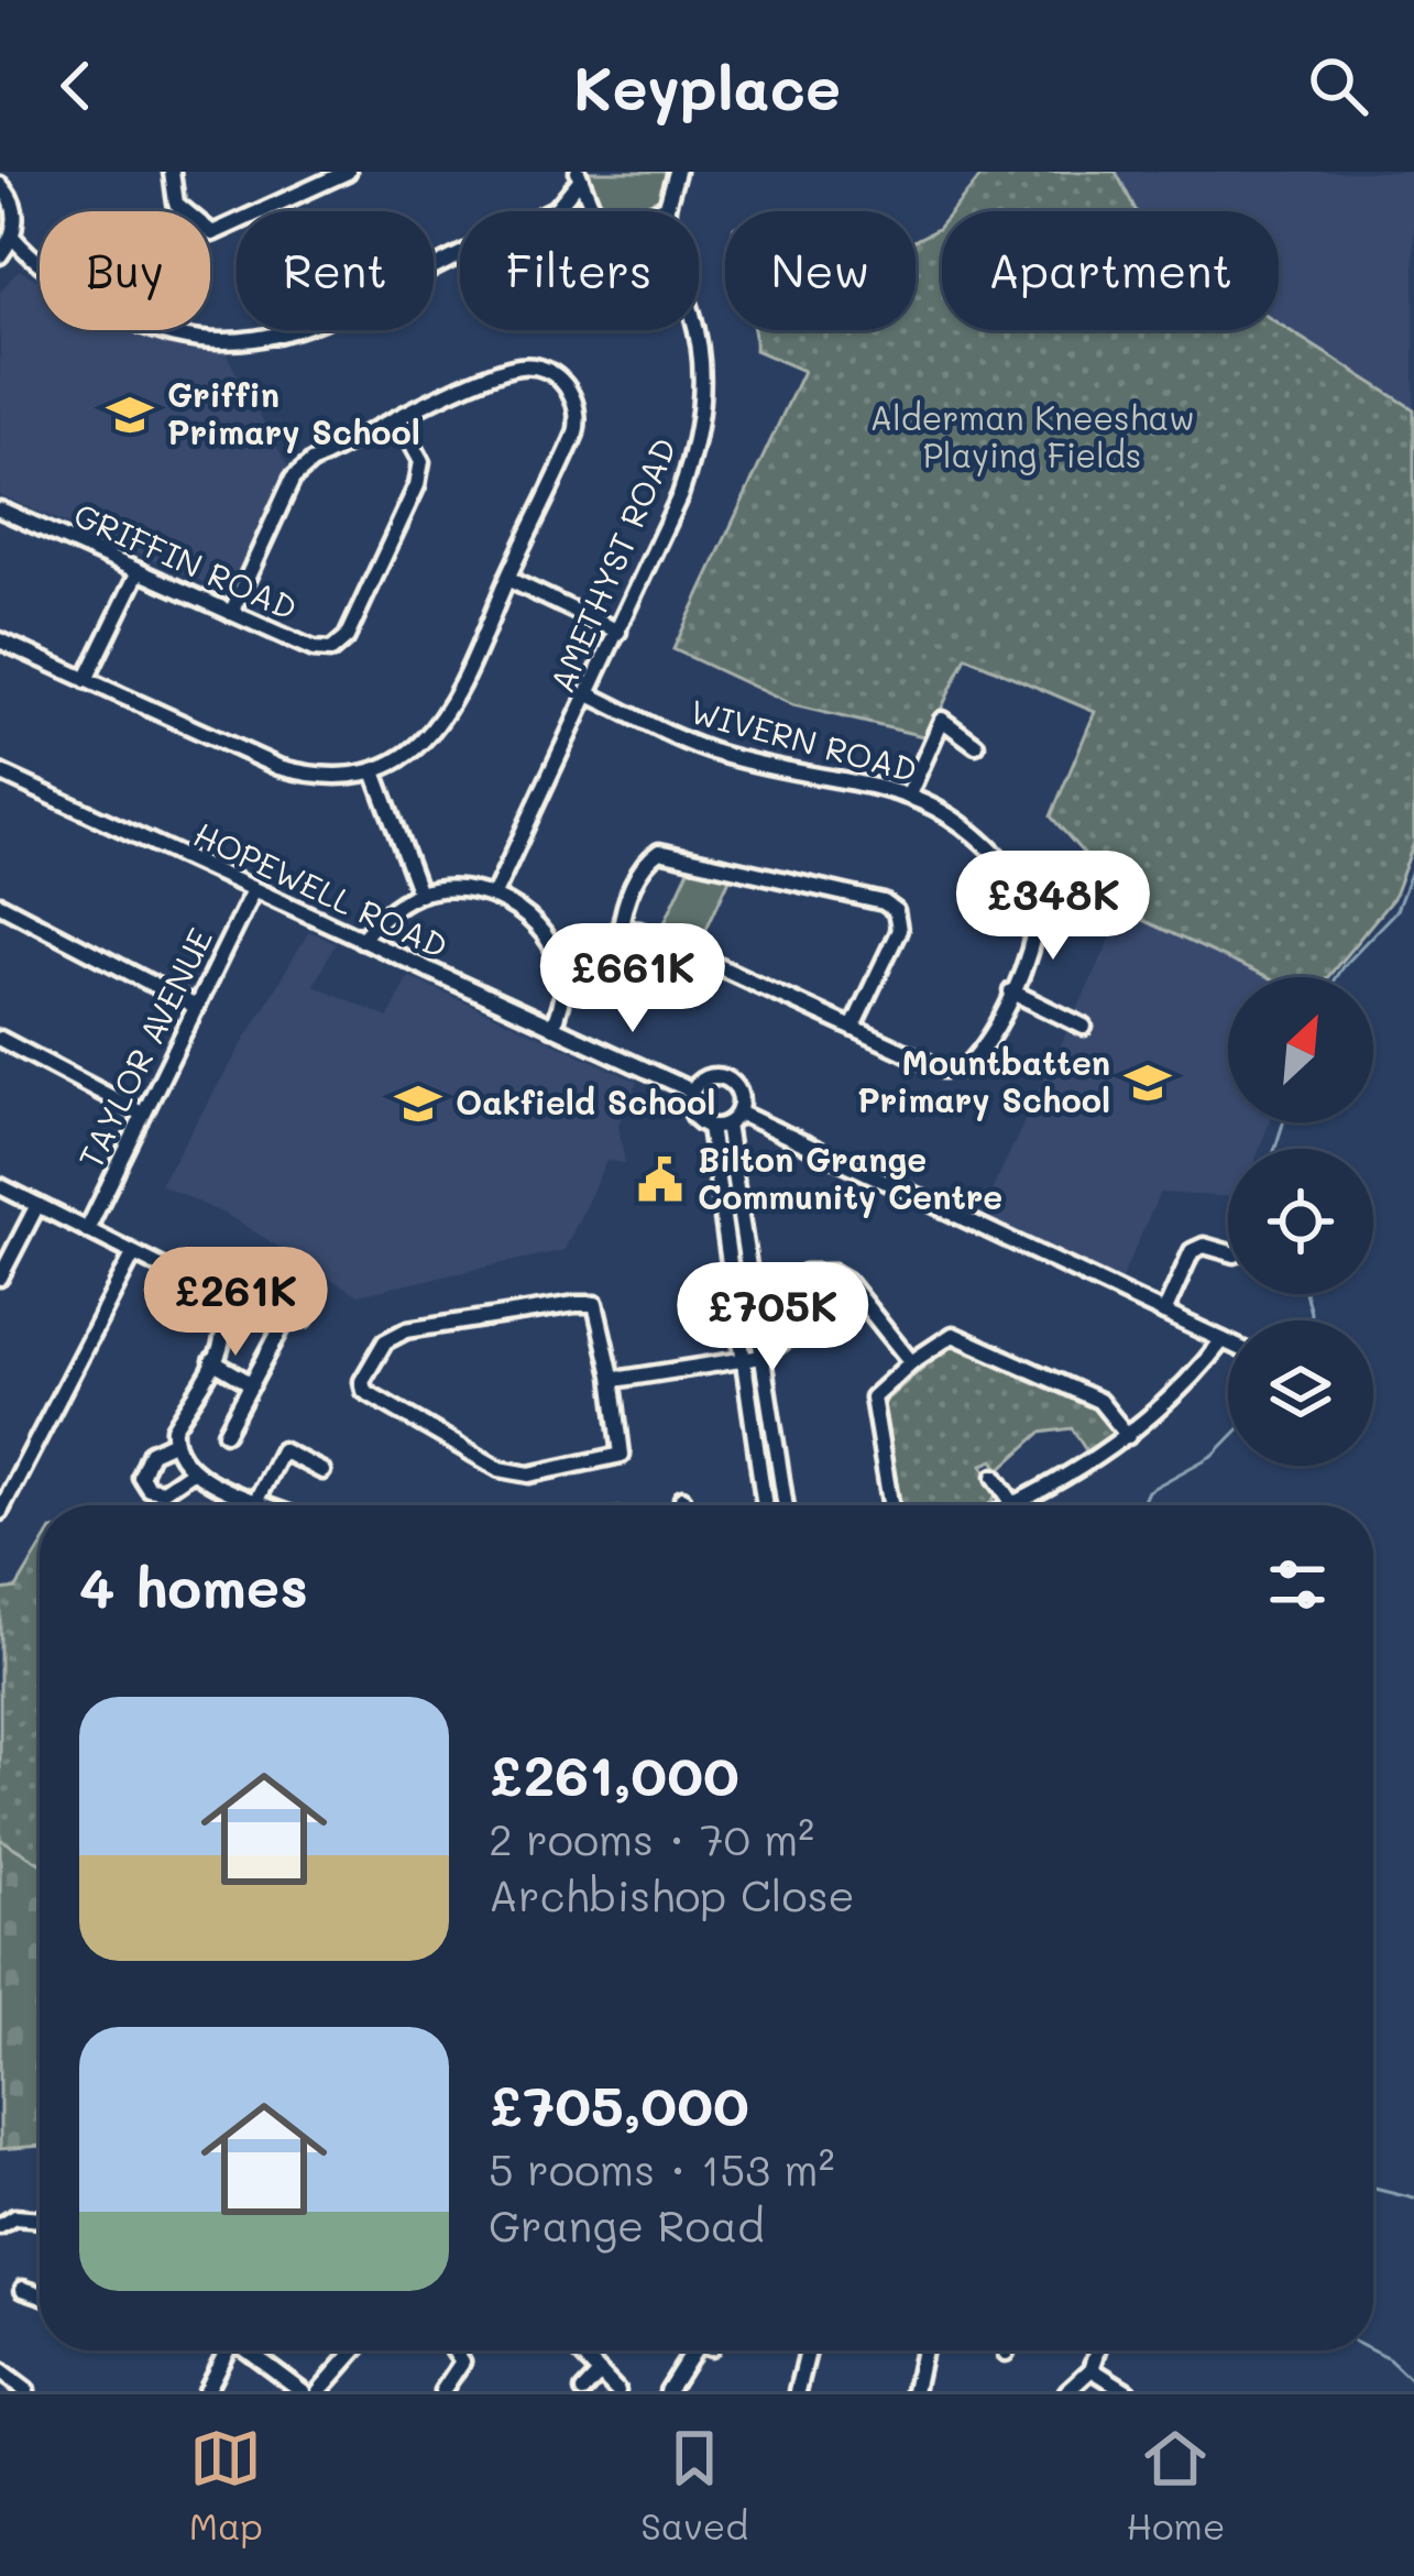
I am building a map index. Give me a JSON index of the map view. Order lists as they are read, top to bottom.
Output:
{
  "streets": {
    "street": [
      "GRIFFIN ROAD",
      "AMETHYST ROAD",
      "WIVERN ROAD",
      "HOPEWELL ROAD",
      "TAYLOR AVENUE"
    ]
  },
  "crossings": [
    ["AMETHYST ROAD", "WIVERN ROAD"],
    ["HOPEWELL ROAD", "TAYLOR AVENUE"]
  ],
  "parks": ["Alderman Kneeshaw Playing Fields"],
  "places": {
    "school or university": ["Griffin Primary School", "Mountbatten Primary School", "Oakfield School"],
    "public building": ["Bilton Grange Community Centre"]
  },
  "north": "top right",
  "page": {
    "header": "Keyplace",
    "chip": [
      "Buy",
      "Rent",
      "Filters",
      "New",
      "Apartment"
    ],
    "price": [
      "£348K",
      "£661K",
      "£261K",
      "£705K"
    ],
    "heading": "4 homes",
    "list": [
      {
        "name": "£261,000",
        "note": "2 rooms · 70 m² · Archbishop Close"
      },
      {
        "name": "£705,000",
        "note": "5 rooms · 153 m² · Grange Road"
      }
    ],
    "tabs": ["Map", "Saved", "Home"]
  }
}
